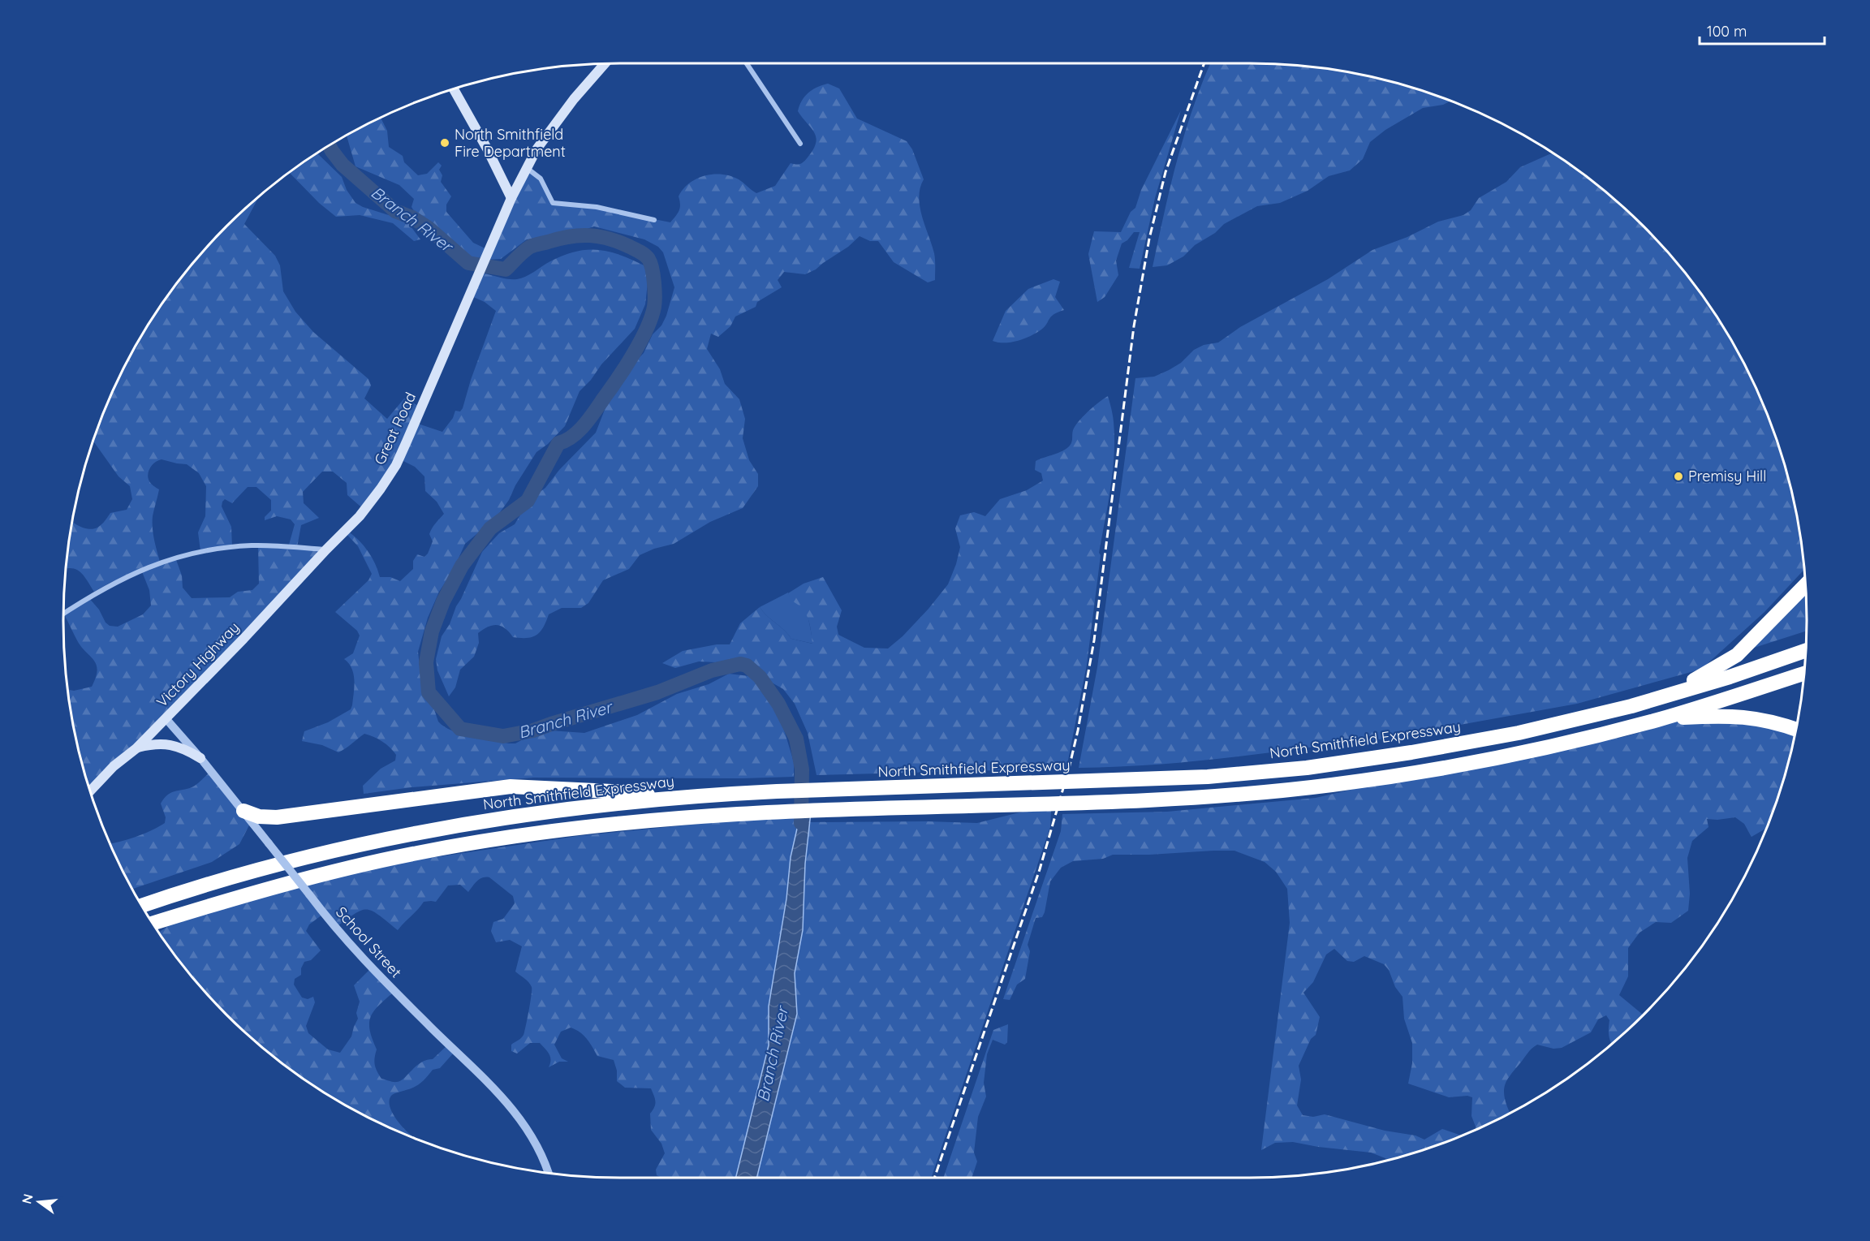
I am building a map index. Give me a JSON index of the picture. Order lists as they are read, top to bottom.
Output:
{
  "streets": {
    "highway": ["North Smithfield Expressway"],
    "main road": ["Great Road", "Victory Highway"],
    "street": ["School Street"]
  },
  "crossings": [
    ["Great Road", "Victory Highway"],
    ["Victory Highway", "School Street"]
  ],
  "water": ["Branch River"],
  "places": ["North Smithfield Fire Department", "Premisy Hill"],
  "scale_bar": "100 m",
  "north": "left"
}
